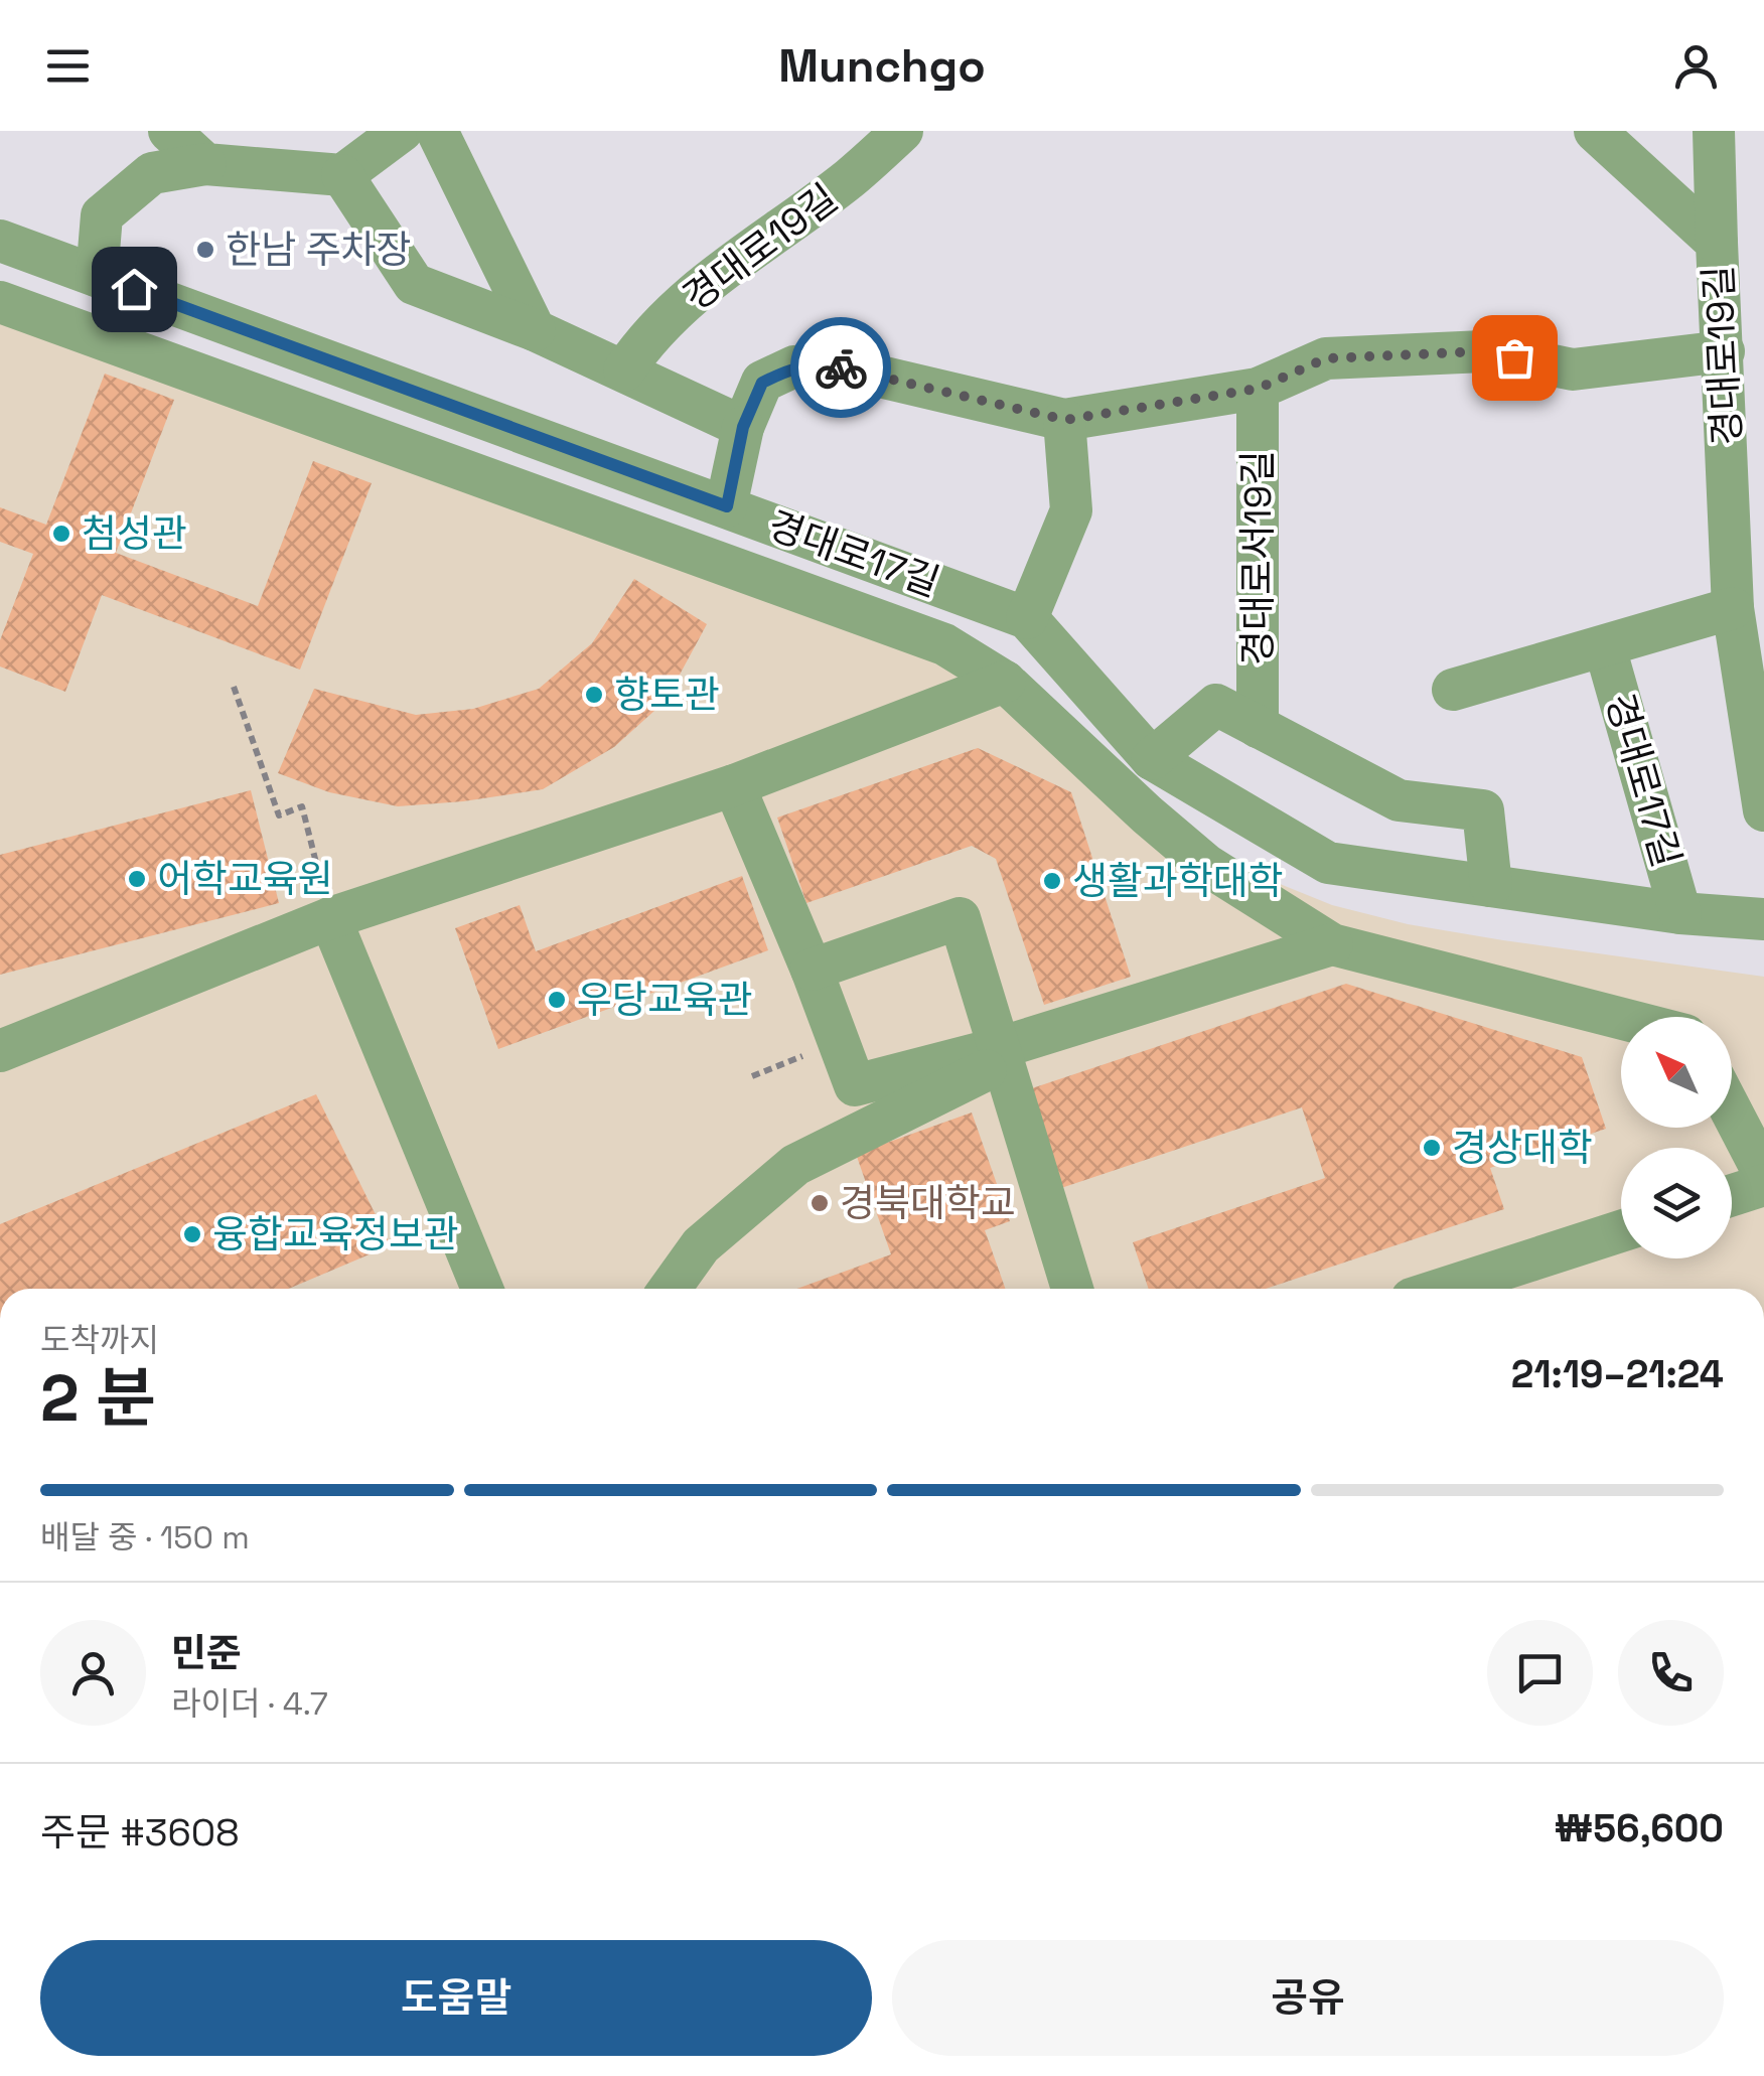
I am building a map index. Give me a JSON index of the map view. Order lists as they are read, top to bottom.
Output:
{
  "streets": {
    "street": ["경대로19길", "경대로17길", "경대로서19길"]
  },
  "crossings": [
    ["경대로19길", "경대로서19길"]
  ],
  "places": [
    "한남 주차장",
    "첨성관",
    "향토관",
    "어학교육원",
    "생활과학대학",
    "우당교육관",
    "경상대학",
    "경북대학교",
    "융합교육정보관"
  ],
  "north": "top left",
  "page": {
    "header": "Munchgo",
    "heading": ["2 분", "도착까지", "21:19–21:24"],
    "panel": [
      "민준",
      "라이더 · 4.7",
      "주문 #3608",
      "₩56,600"
    ],
    "bar": "배달 중 · 150 m",
    "buttons": ["도움말", "공유"]
  }
}
